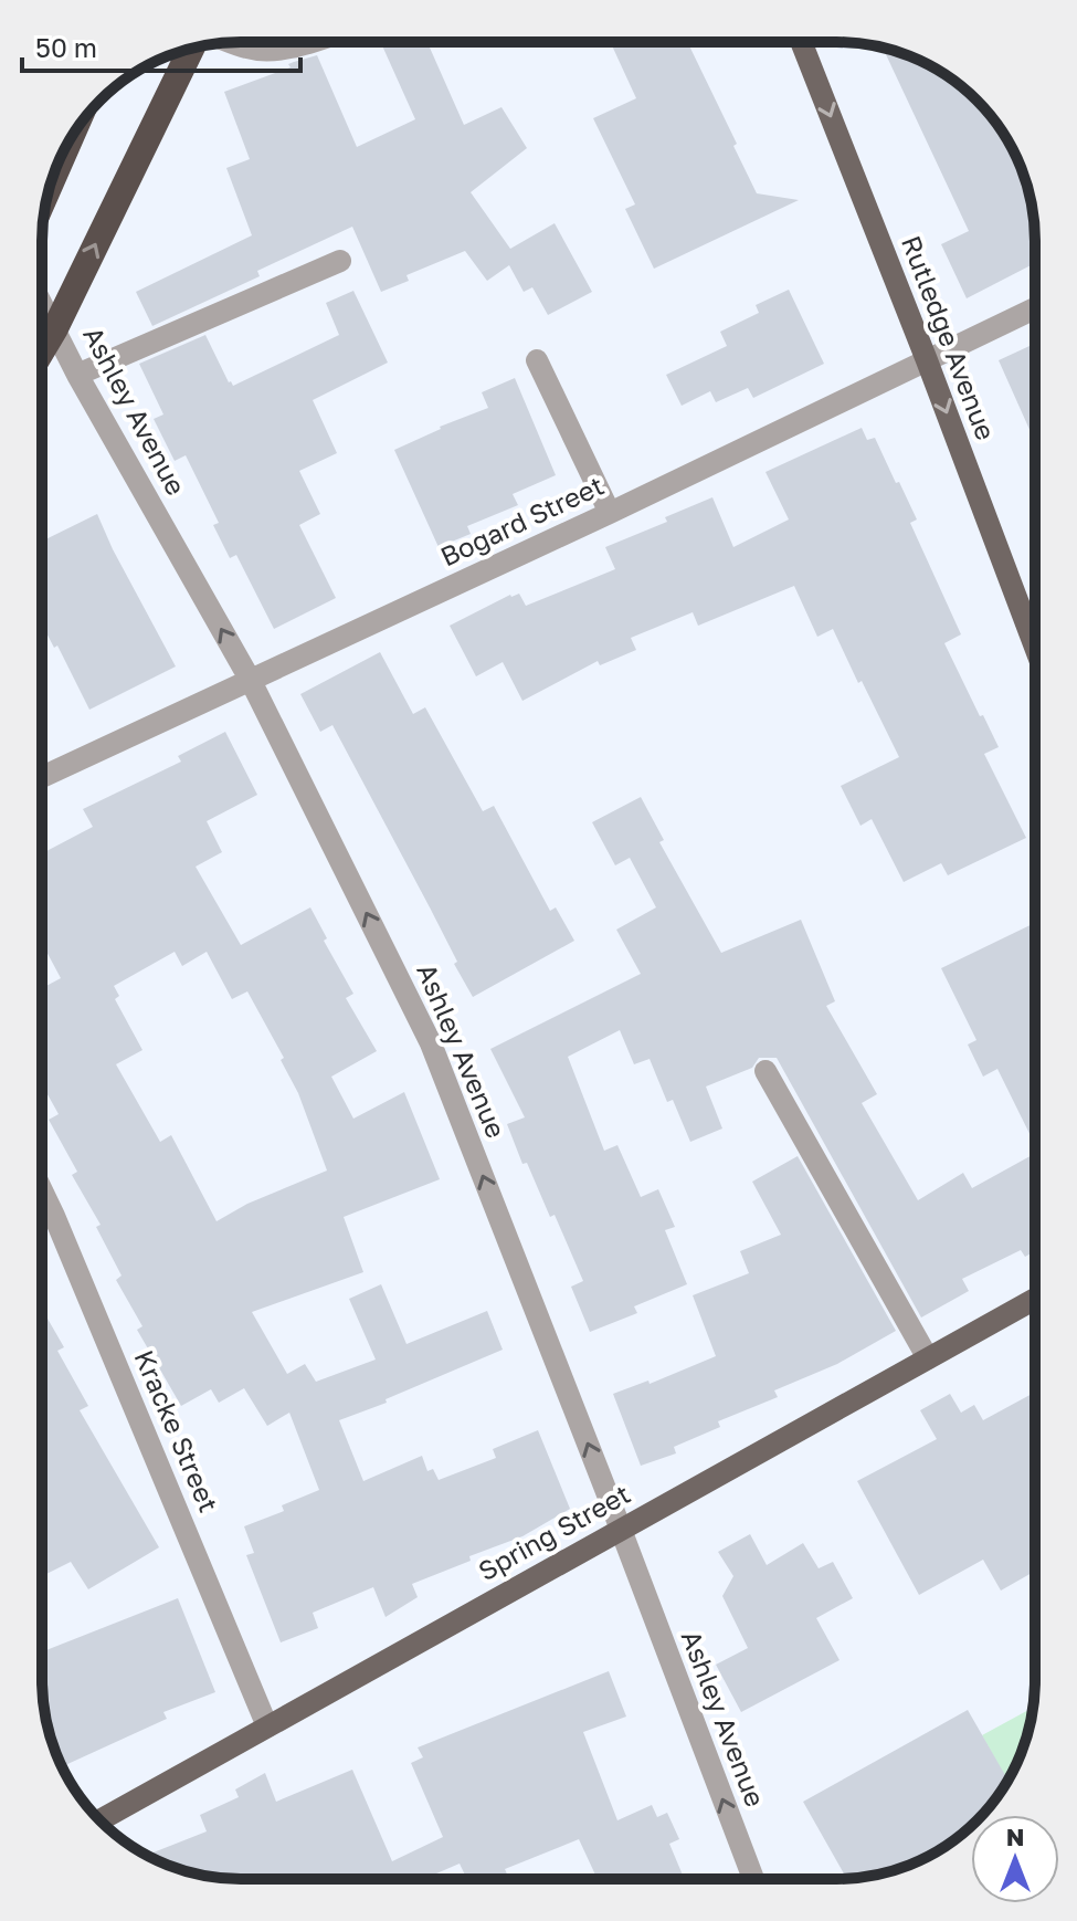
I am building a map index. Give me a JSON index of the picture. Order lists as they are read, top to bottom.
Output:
{
  "streets": {
    "main road": ["Rutledge Avenue", "Spring Street"],
    "street": ["Ashley Avenue", "Bogard Street", "Kracke Street"]
  },
  "crossings": [
    ["Rutledge Avenue", "Bogard Street"],
    ["Ashley Avenue", "Bogard Street"],
    ["Ashley Avenue", "Spring Street"],
    ["Kracke Street", "Spring Street"]
  ],
  "one_way": ["Rutledge Avenue", "Ashley Avenue"],
  "scale_bar": "50 m",
  "north": "top"
}
